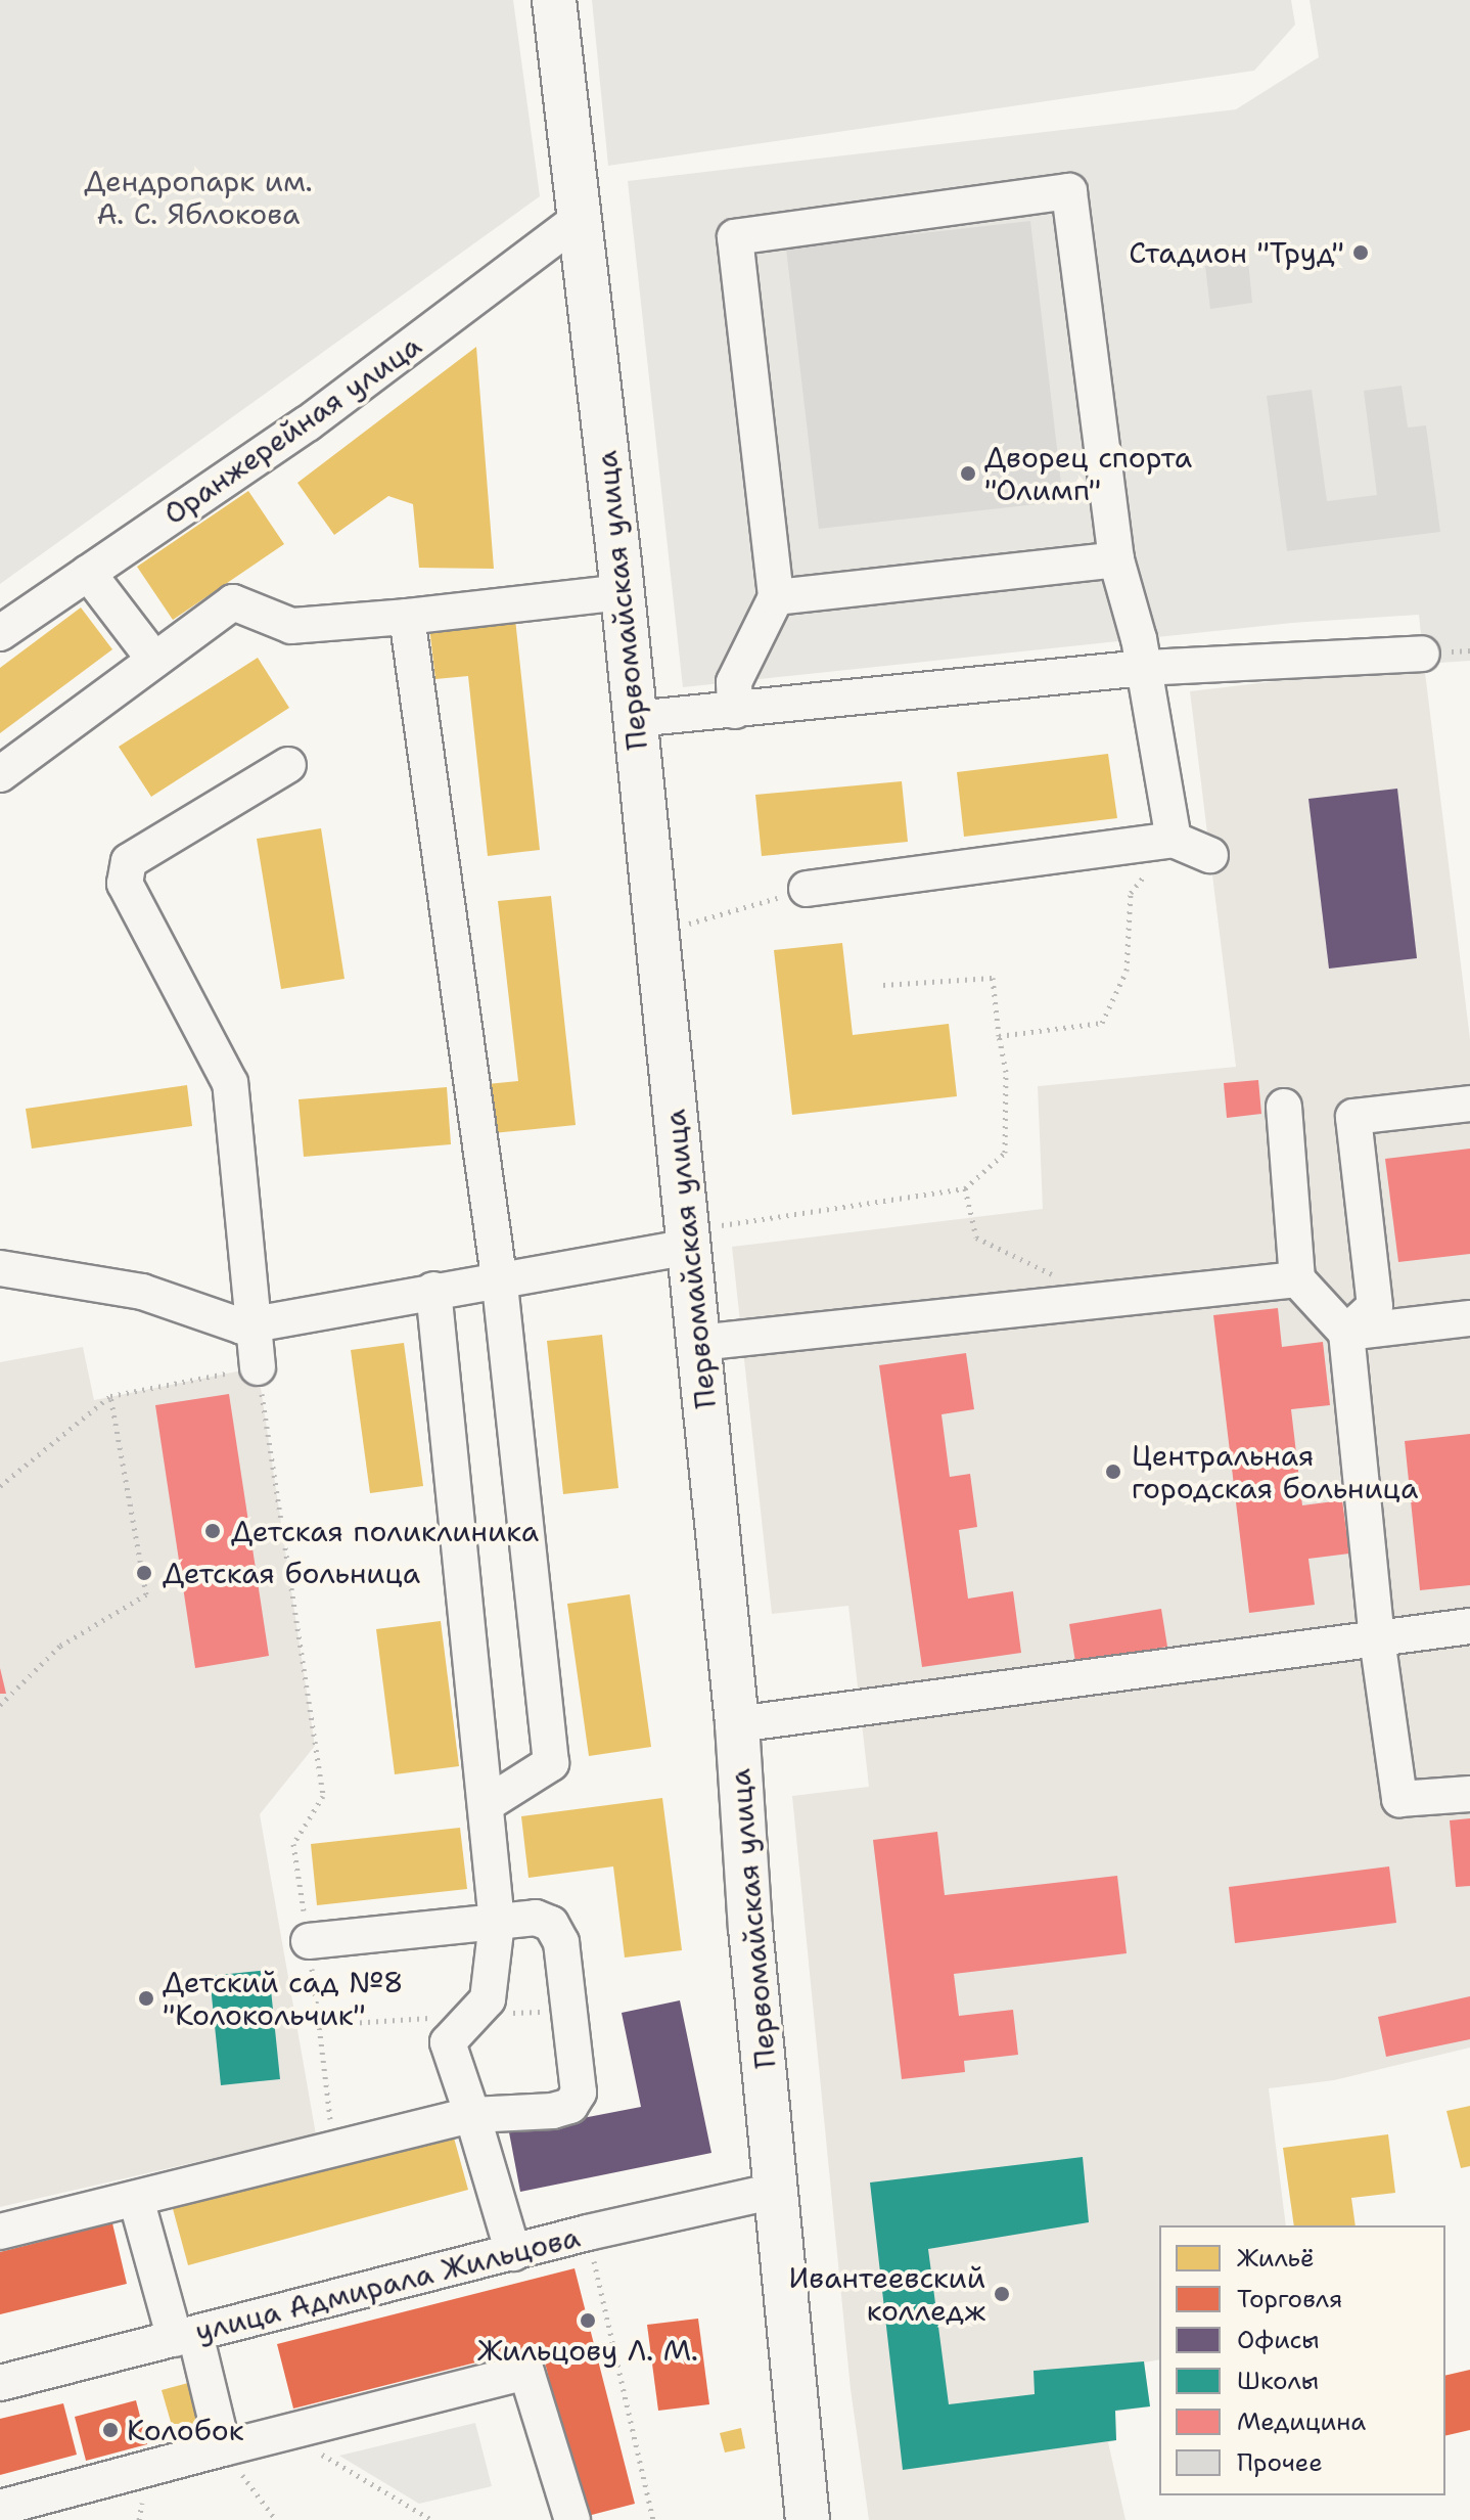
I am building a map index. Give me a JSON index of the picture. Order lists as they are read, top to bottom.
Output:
{
  "streets": {
    "main road": ["Первомайская улица"],
    "street": ["Оранжерейная улица", "улица Адмирала Жильцова"]
  },
  "crossings": [
    ["Оранжерейная улица", "Первомайская улица"],
    ["Первомайская улица", "улица Адмирала Жильцова"]
  ],
  "parks": ["Дендропарк им. А. С. Яблокова"],
  "places": [
    "Стадион \"Труд\"",
    "Дворец спорта \"Олимп\"",
    "Центральная городская больница",
    "Детская поликлиника",
    "Детская больница",
    "Детский сад №8 \"Колокольчик\"",
    "Ивантеевский колледж",
    "Жильцову Л. М.",
    "Колобок"
  ],
  "legend": [
    "Жильё",
    "Торговля",
    "Офисы",
    "Школы",
    "Медицина",
    "Прочее"
  ]
}
